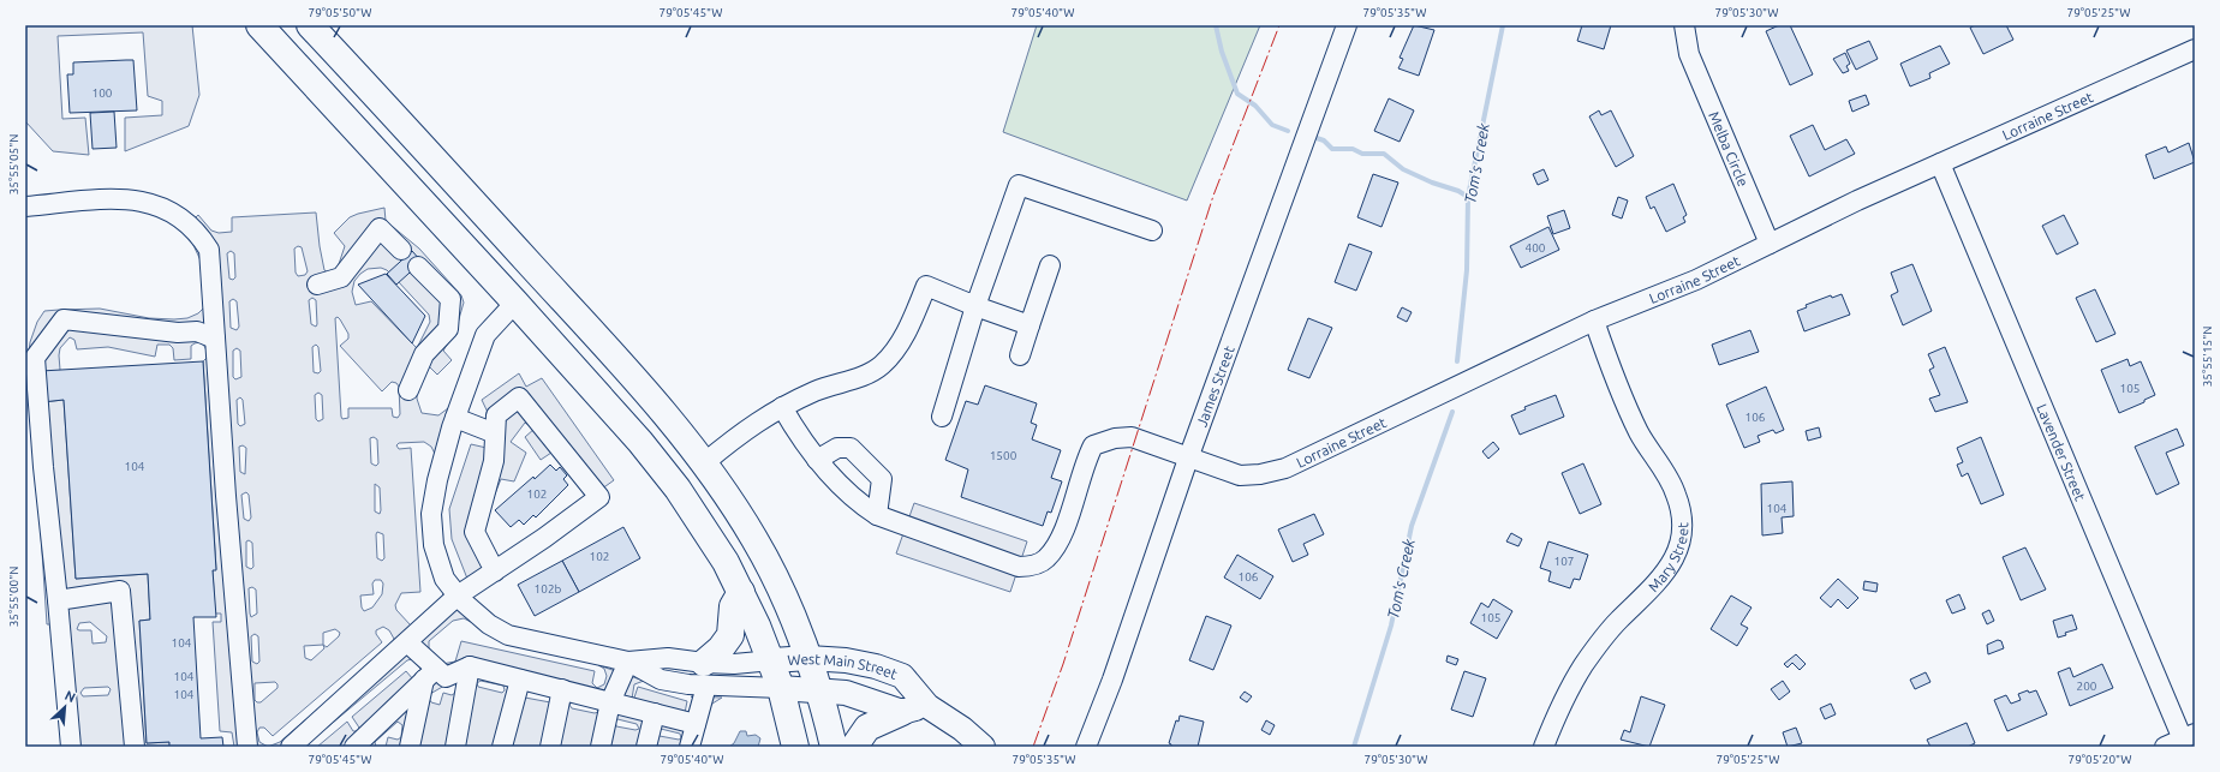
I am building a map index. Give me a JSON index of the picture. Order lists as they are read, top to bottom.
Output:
{
  "streets": {
    "main road": ["West Main Street"],
    "street": [
      "Lorraine Street",
      "Melba Circle",
      "James Street",
      "Lavender Street",
      "Mary Street"
    ]
  },
  "crossings": [
    ["Lorraine Street", "Melba Circle"],
    ["Lorraine Street", "James Street"],
    ["Lorraine Street", "Lavender Street"],
    ["Lorraine Street", "Mary Street"]
  ],
  "water": ["Tom's Creek"],
  "house_numbers": [
    "100",
    "400",
    "105",
    "106",
    "1500",
    "104",
    "102",
    "104",
    "102",
    "107",
    "106",
    "102b",
    "105",
    "104",
    "104",
    "200",
    "104"
  ],
  "north": "top right",
  "coordinates": [
    "79°05'50\"W",
    "79°05'45\"W",
    "79°05'40\"W",
    "79°05'35\"W",
    "79°05'30\"W",
    "79°05'25\"W",
    "35°55'05\"N",
    "35°55'15\"N",
    "35°55'00\"N",
    "79°05'20\"W"
  ]
}
